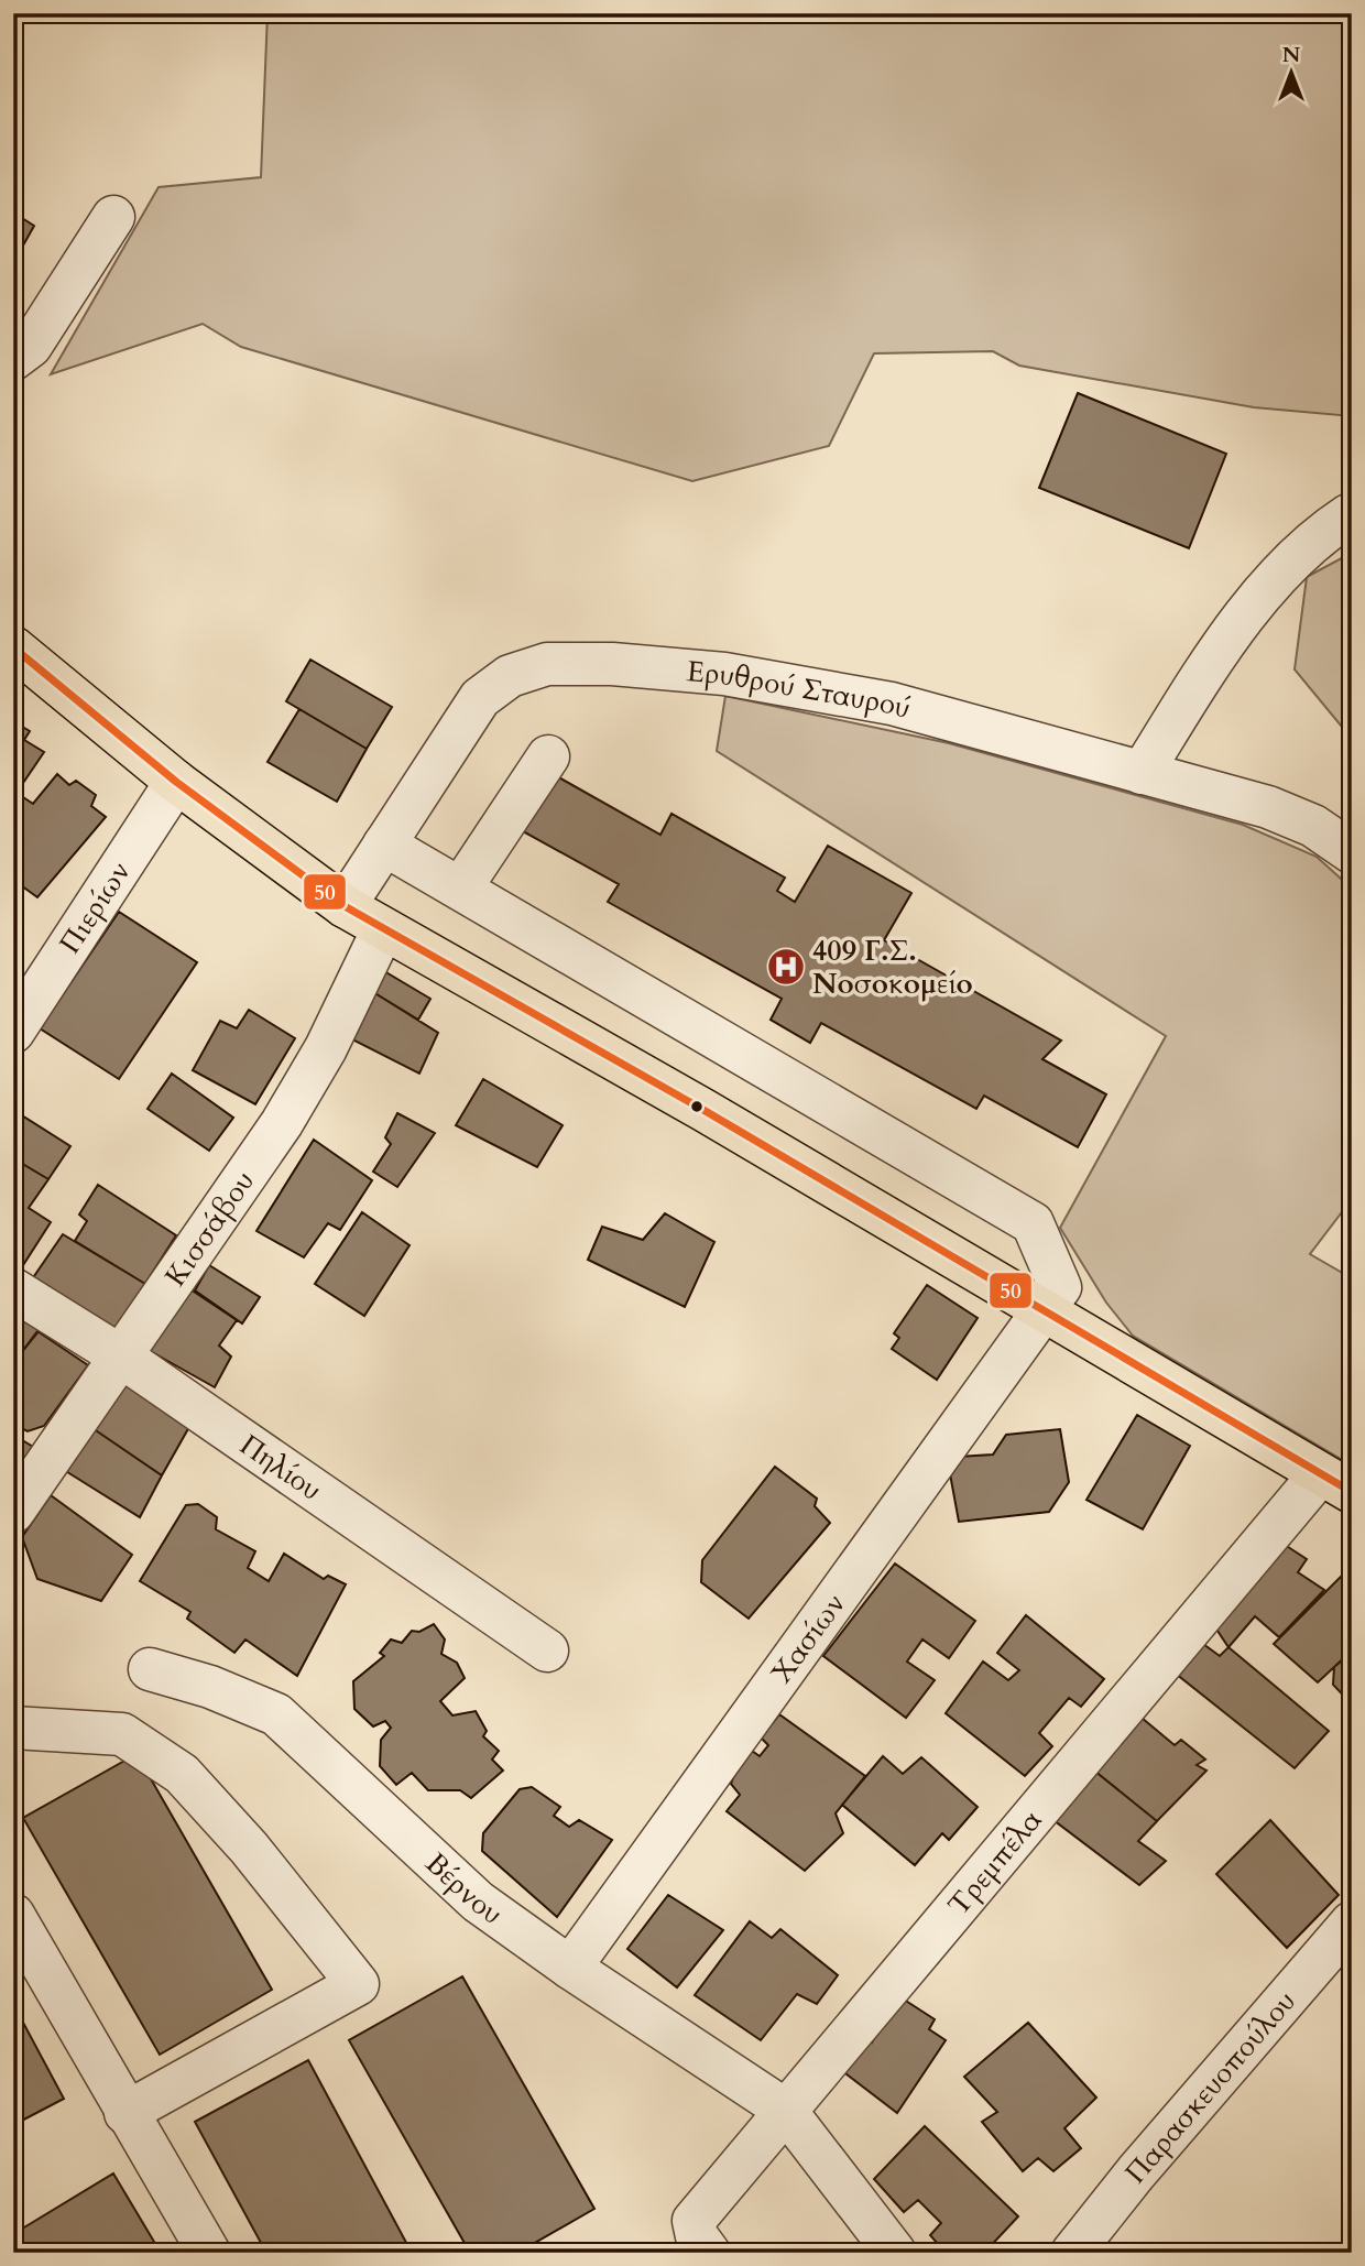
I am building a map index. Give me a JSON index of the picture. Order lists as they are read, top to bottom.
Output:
{
  "streets": {
    "street": [
      "Ερυθρού Σταυρού",
      "Πιερίων",
      "Κισσάβου",
      "Πηλίου",
      "Χασίων",
      "Τρεμπέλα",
      "Βέρνου",
      "Παρασκευοπούλου"
    ]
  },
  "crossings": [
    ["Κισσάβου", "Πηλίου"],
    ["Χασίων", "Βέρνου"],
    ["Τρεμπέλα", "Βέρνου"]
  ],
  "places": {
    "hospital": ["409 Γ.Σ. Νοσοκομείο"]
  },
  "lines": ["transit line 50"],
  "north": "top"
}
